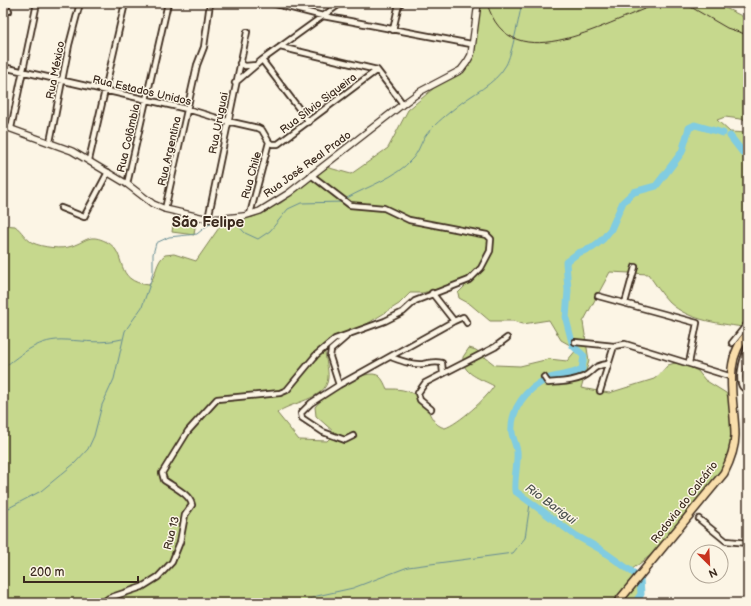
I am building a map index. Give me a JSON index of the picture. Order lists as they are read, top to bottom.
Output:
{
  "streets": {
    "main road": ["Rodovia do Calcário"],
    "street": [
      "Rua México",
      "Rua Estados Unidos",
      "Rua Sílvio Siqueira",
      "Rua Uruguai",
      "Rua Colômbia",
      "Rua Argentina",
      "Rua José Real Prado",
      "Rua Chile",
      "Rua 13"
    ]
  },
  "crossings": [
    ["Rua México", "Rua Estados Unidos"],
    ["Rua México", "Rua José Real Prado"],
    ["Rua Estados Unidos", "Rua Sílvio Siqueira"],
    ["Rua Estados Unidos", "Rua Uruguai"],
    ["Rua Estados Unidos", "Rua Colômbia"],
    ["Rua Estados Unidos", "Rua Argentina"],
    ["Rua Estados Unidos", "Rua Chile"],
    ["Rua Sílvio Siqueira", "Rua Chile"],
    ["Rua Uruguai", "Rua José Real Prado"],
    ["Rua Colômbia", "Rua José Real Prado"],
    ["Rua Argentina", "Rua José Real Prado"],
    ["Rua José Real Prado", "Rua Chile"]
  ],
  "districts": ["São Felipe"],
  "water": ["Rio Barigui"],
  "scale_bar": "200 m",
  "north": "bottom right"
}
